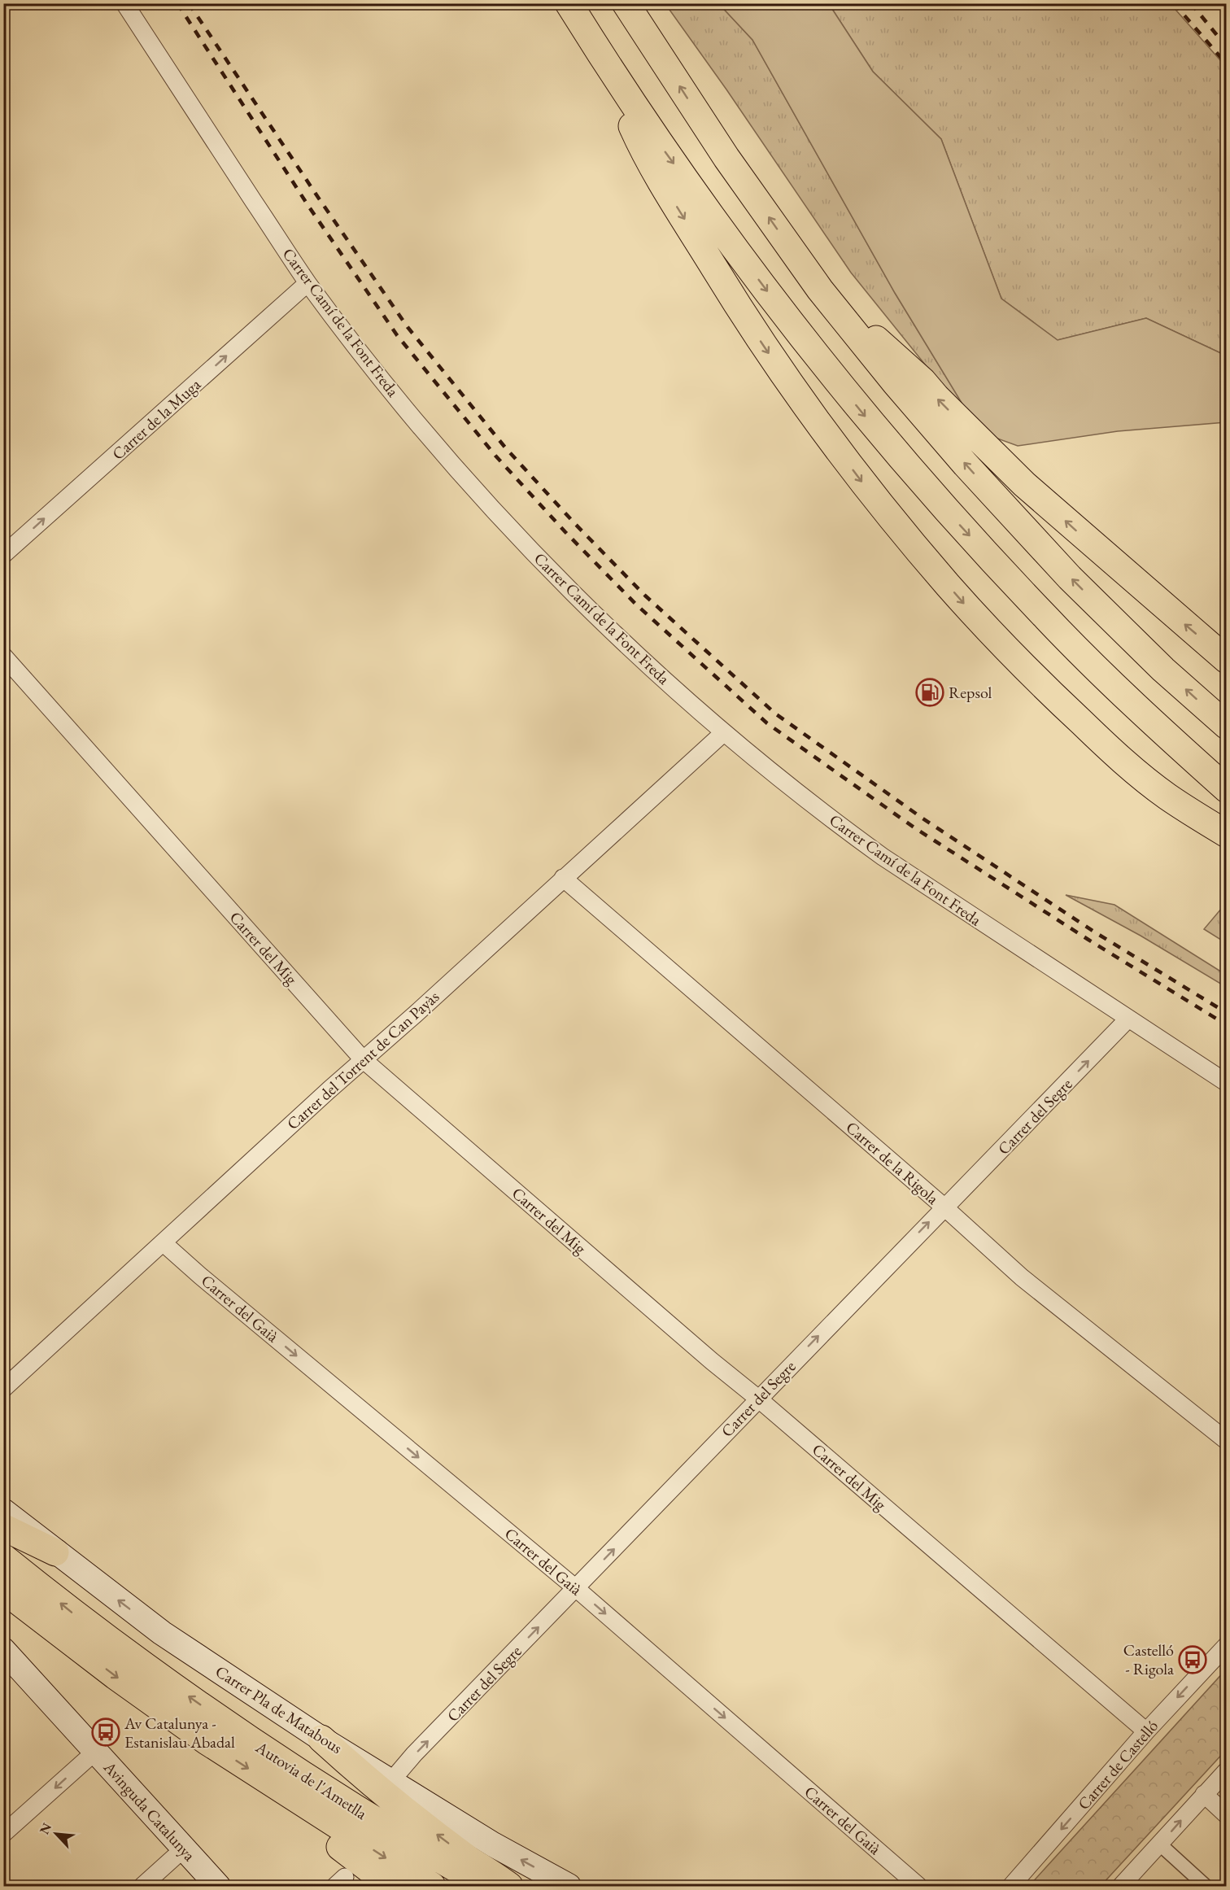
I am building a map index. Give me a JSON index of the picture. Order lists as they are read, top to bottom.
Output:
{
  "streets": {
    "highway": ["Autovia de l'Ametlla"],
    "main road": ["Carrer Pla de Matabous", "Avinguda Catalunya"],
    "street": [
      "Carrer Camí de la Font Freda",
      "Carrer de la Muga",
      "Carrer del Mig",
      "Carrer del Torrent de Can Payàs",
      "Carrer del Segre",
      "Carrer de la Rigola",
      "Carrer del Gaià",
      "Carrer de Castelló"
    ]
  },
  "crossings": [
    ["Carrer Camí de la Font Freda", "Carrer de la Muga"],
    ["Carrer Camí de la Font Freda", "Carrer del Torrent de Can Payàs"],
    ["Carrer Camí de la Font Freda", "Carrer del Segre"],
    ["Carrer del Mig", "Carrer del Torrent de Can Payàs"],
    ["Carrer del Mig", "Carrer del Segre"],
    ["Carrer del Mig", "Carrer de Castelló"],
    ["Carrer del Torrent de Can Payàs", "Carrer de la Rigola"],
    ["Carrer del Torrent de Can Payàs", "Carrer del Gaià"],
    ["Carrer del Segre", "Carrer de la Rigola"],
    ["Carrer del Segre", "Carrer del Gaià"],
    ["Carrer del Segre", "Carrer Pla de Matabous"]
  ],
  "one_way": [
    "Carrer de la Muga",
    "Carrer del Segre",
    "Carrer del Gaià",
    "Carrer Pla de Matabous"
  ],
  "places": {
    "fuel station": ["Repsol"],
    "bus stop": ["Castelló - Rigola", "Av Catalunya - Estanislau Abadal"]
  },
  "north": "top left"
}
